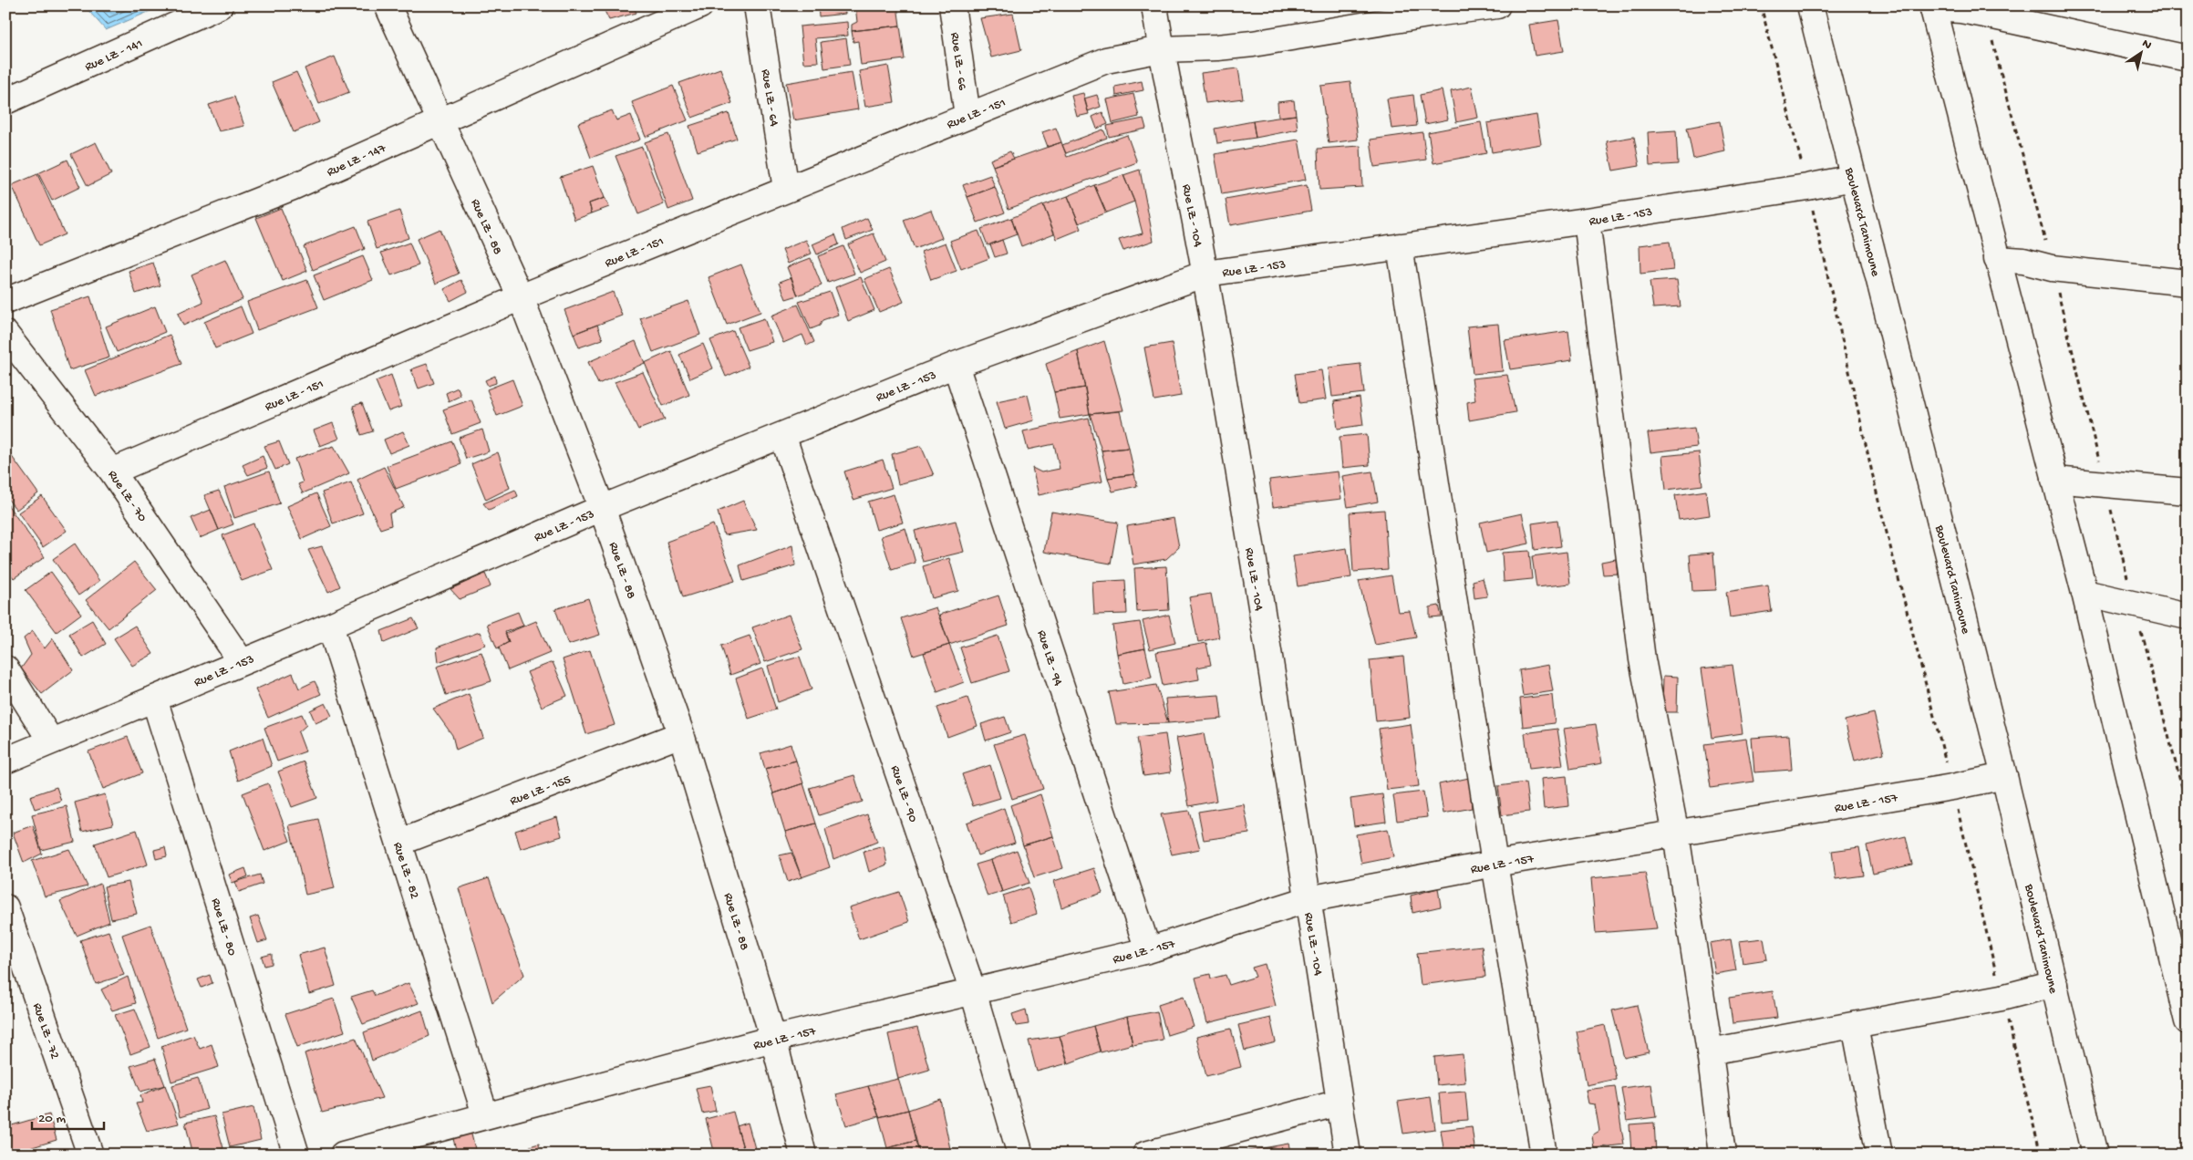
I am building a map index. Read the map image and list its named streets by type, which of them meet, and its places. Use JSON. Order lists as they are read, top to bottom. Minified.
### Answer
{"streets":{"street":["Rue LZ - 141","Rue LZ - 66","Rue LZ - 64","Rue LZ - 151","Rue LZ - 147","Rue LZ - 104","Rue LZ - 153","Boulevard Tanimoune","Rue LZ - 88","Rue LZ - 70","Rue LZ - 94","Rue LZ - 155","Rue LZ - 90","Rue LZ - 157","Rue LZ - 82","Rue LZ - 80","Rue LZ - 72"]},"crossings":[["Rue LZ - 66","Rue LZ - 151"],["Rue LZ - 64","Rue LZ - 151"],["Rue LZ - 151","Rue LZ - 104"],["Rue LZ - 151","Rue LZ - 88"],["Rue LZ - 151","Rue LZ - 70"],["Rue LZ - 147","Rue LZ - 88"],["Rue LZ - 104","Rue LZ - 153"],["Rue LZ - 104","Rue LZ - 157"],["Rue LZ - 153","Boulevard Tanimoune"],["Rue LZ - 153","Rue LZ - 88"],["Rue LZ - 153","Rue LZ - 70"],["Rue LZ - 153","Rue LZ - 94"],["Rue LZ - 153","Rue LZ - 90"],["Rue LZ - 153","Rue LZ - 82"],["Rue LZ - 153","Rue LZ - 80"],["Boulevard Tanimoune","Rue LZ - 157"],["Rue LZ - 88","Rue LZ - 155"],["Rue LZ - 88","Rue LZ - 157"],["Rue LZ - 94","Rue LZ - 157"],["Rue LZ - 155","Rue LZ - 82"],["Rue LZ - 90","Rue LZ - 157"],["Rue LZ - 157","Rue LZ - 82"]],"scale_bar":"20 m","north":"top right"}
